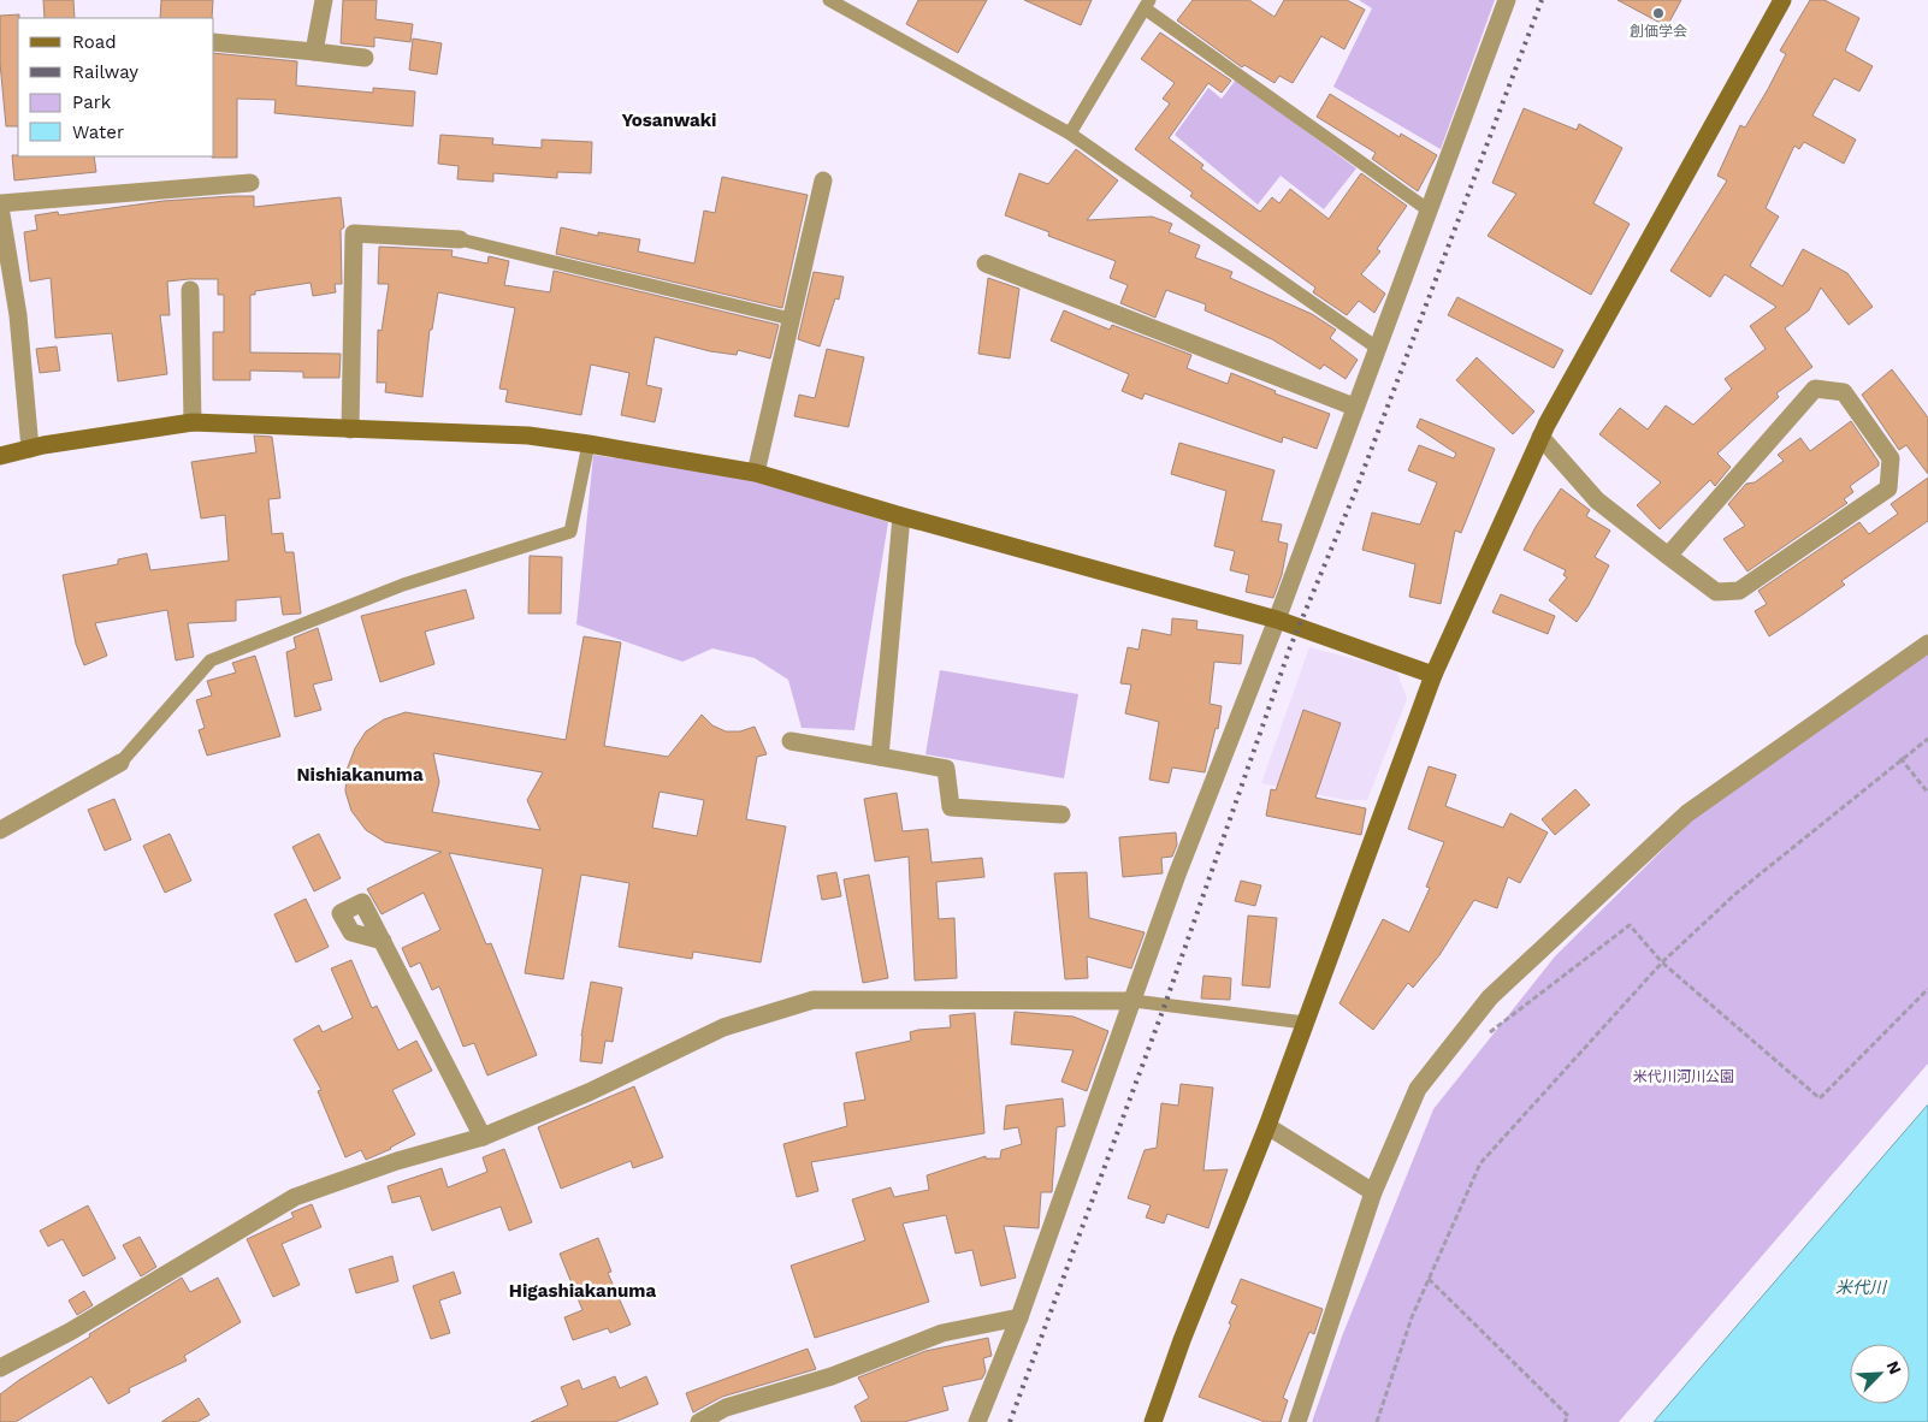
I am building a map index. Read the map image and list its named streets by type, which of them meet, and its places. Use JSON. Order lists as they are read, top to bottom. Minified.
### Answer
{"districts":["Yosanwaki","Nishiakanuma","Higashiakanuma"],"water":["米代川"],"parks":["米代川河川公園"],"places":["創価学会"],"legend":["Road","Railway","Park","Water"],"north":"top right"}
